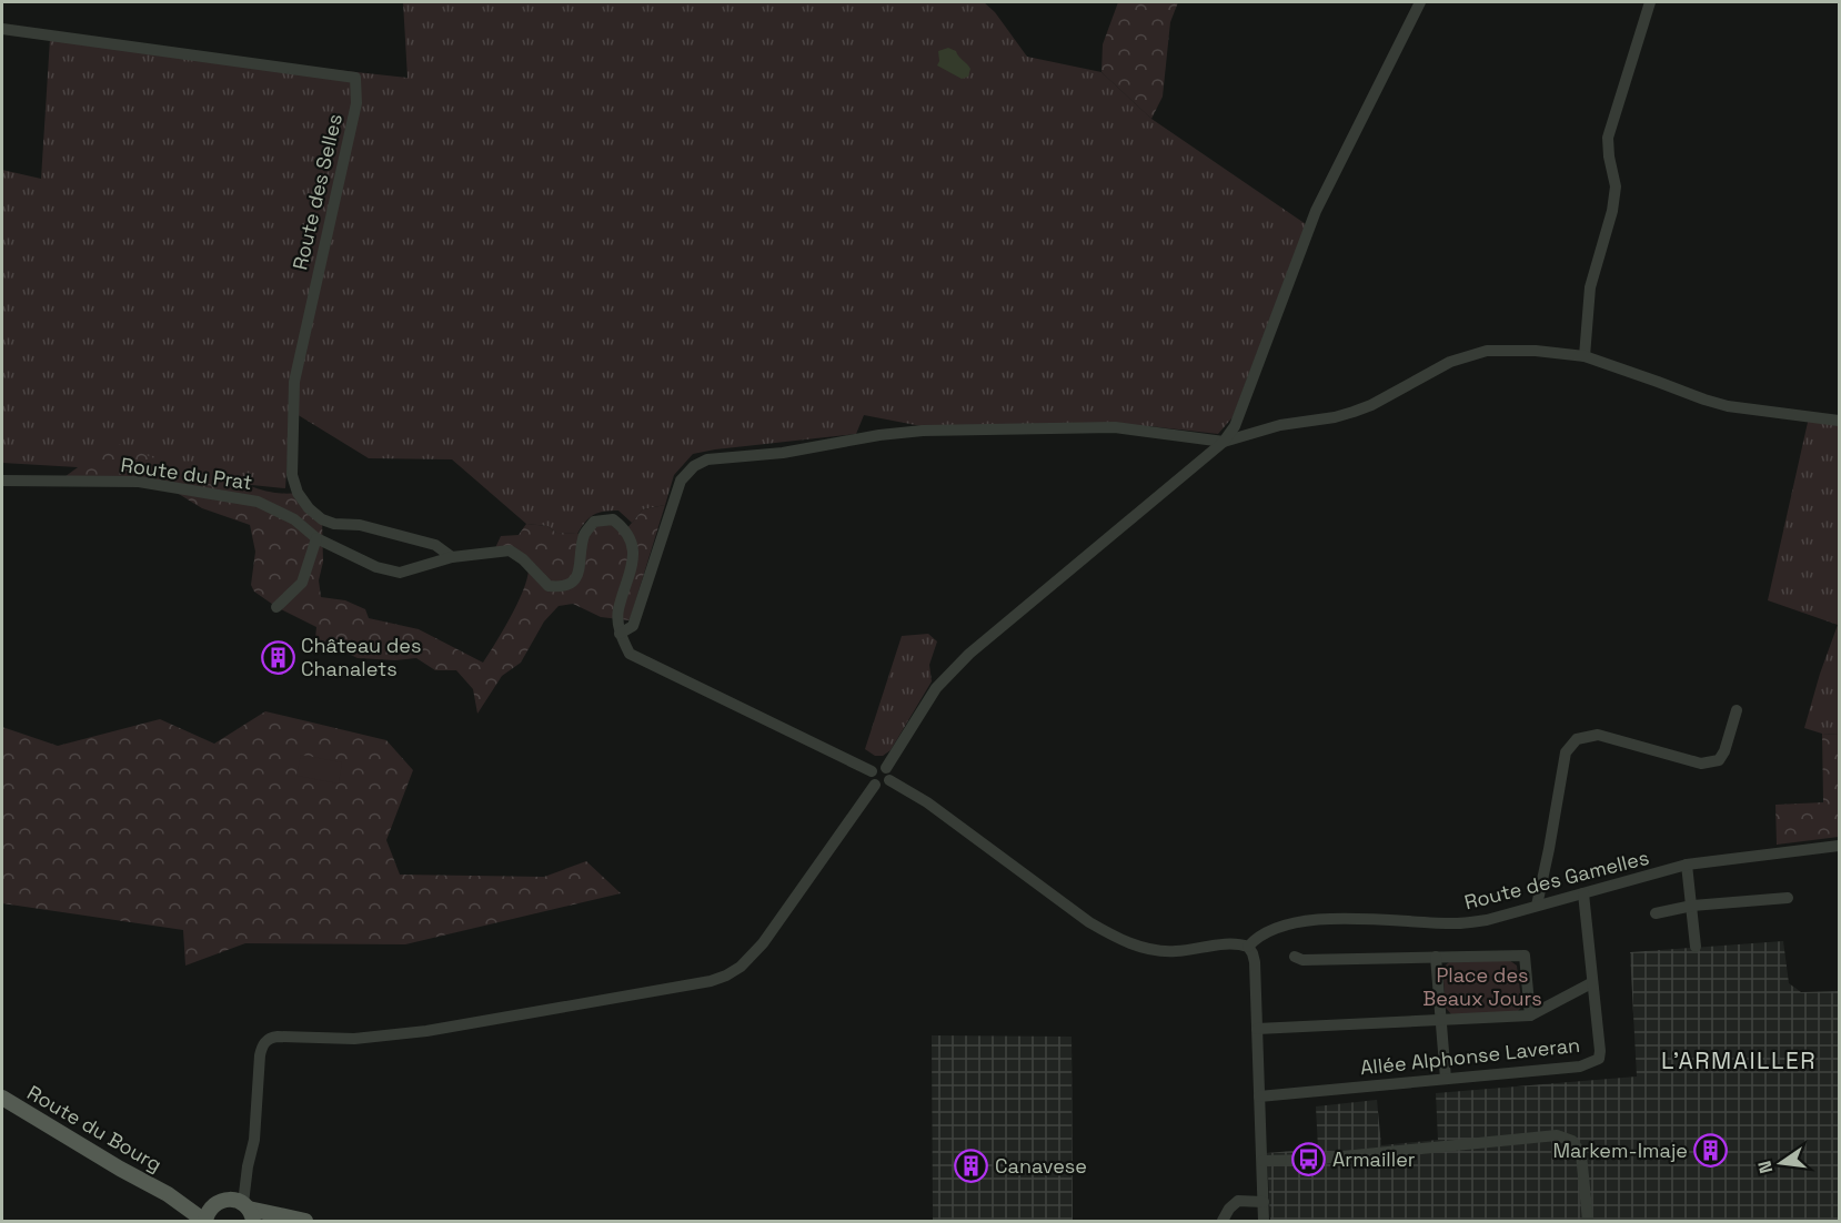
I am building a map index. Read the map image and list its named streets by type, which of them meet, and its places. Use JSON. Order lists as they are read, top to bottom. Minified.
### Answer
{"streets":{"main road":["Route du Bourg"],"street":["Route des Selles","Route du Prat","Route des Gamelles","Allée Alphonse Laveran"]},"crossings":[["Route des Selles","Route du Prat"],["Route des Gamelles","Allée Alphonse Laveran"]],"districts":["L'ARMAILLER"],"parks":["Place des Beaux Jours"],"places":{"building":["Château des Chanalets","Markem-Imaje","Canavese"],"bus stop":["Armailler"]},"north":"left"}
